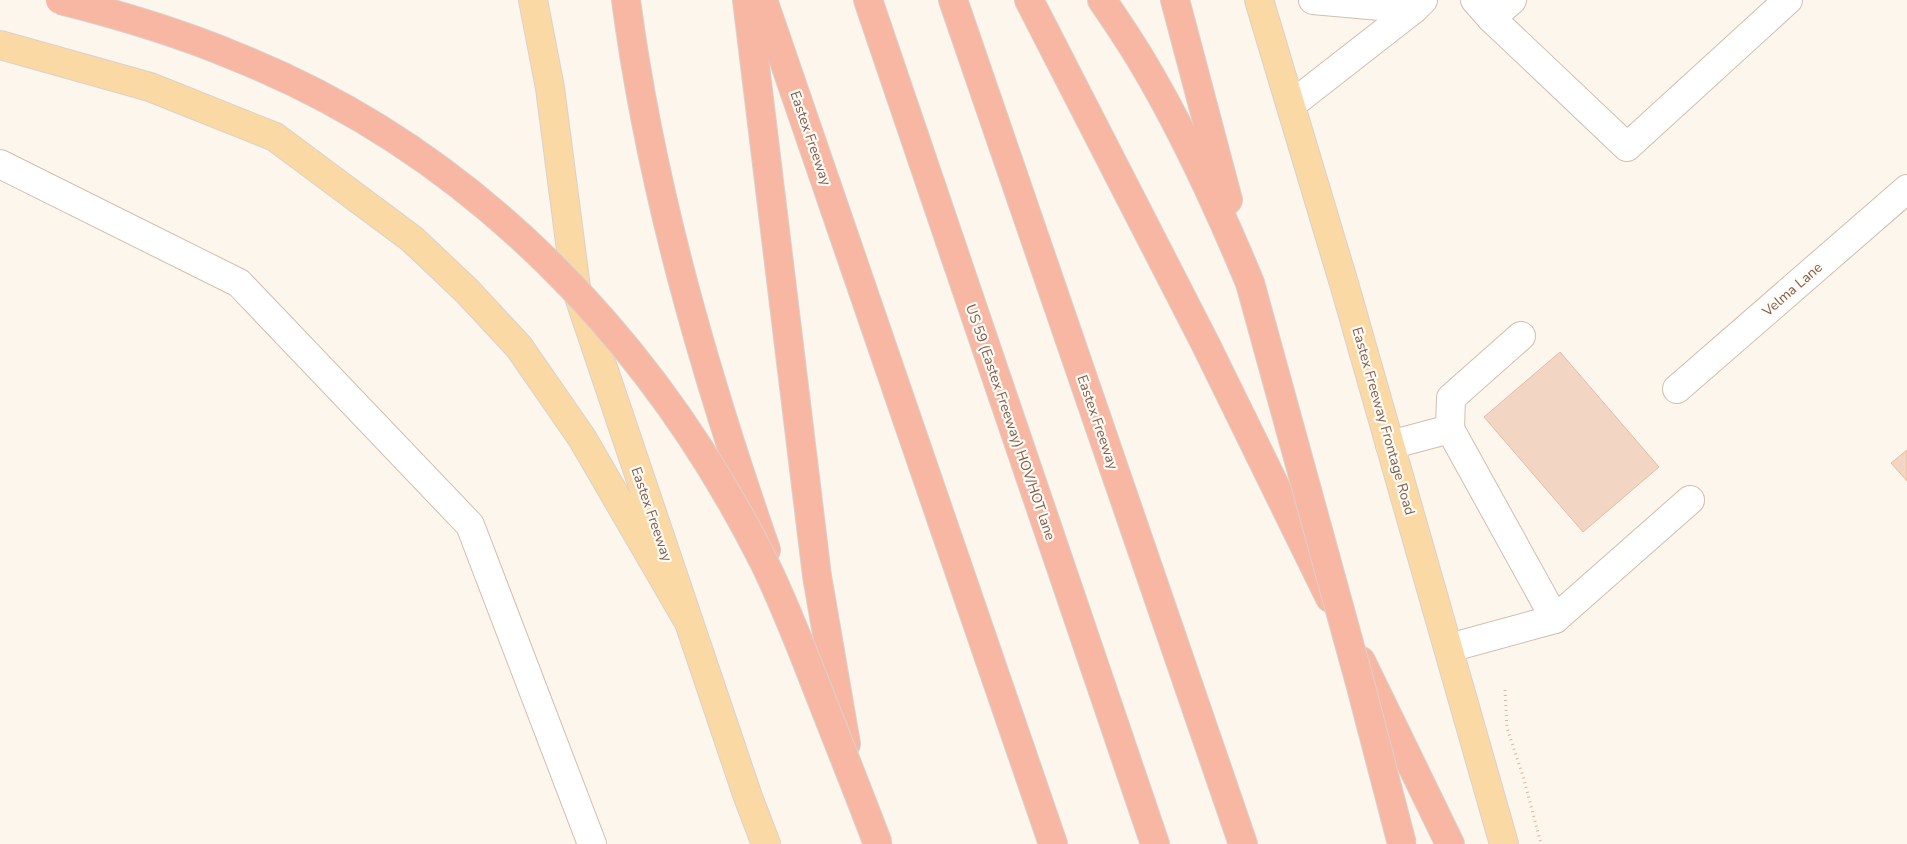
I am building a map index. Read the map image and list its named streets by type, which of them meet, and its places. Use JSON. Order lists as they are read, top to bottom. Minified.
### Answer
{"streets":{"highway":["Eastex Freeway","US 59 (Eastex Freeway) HOV/HOT lane"],"main road":["Eastex Freeway Frontage Road"],"street":["Velma Lane"]}}
